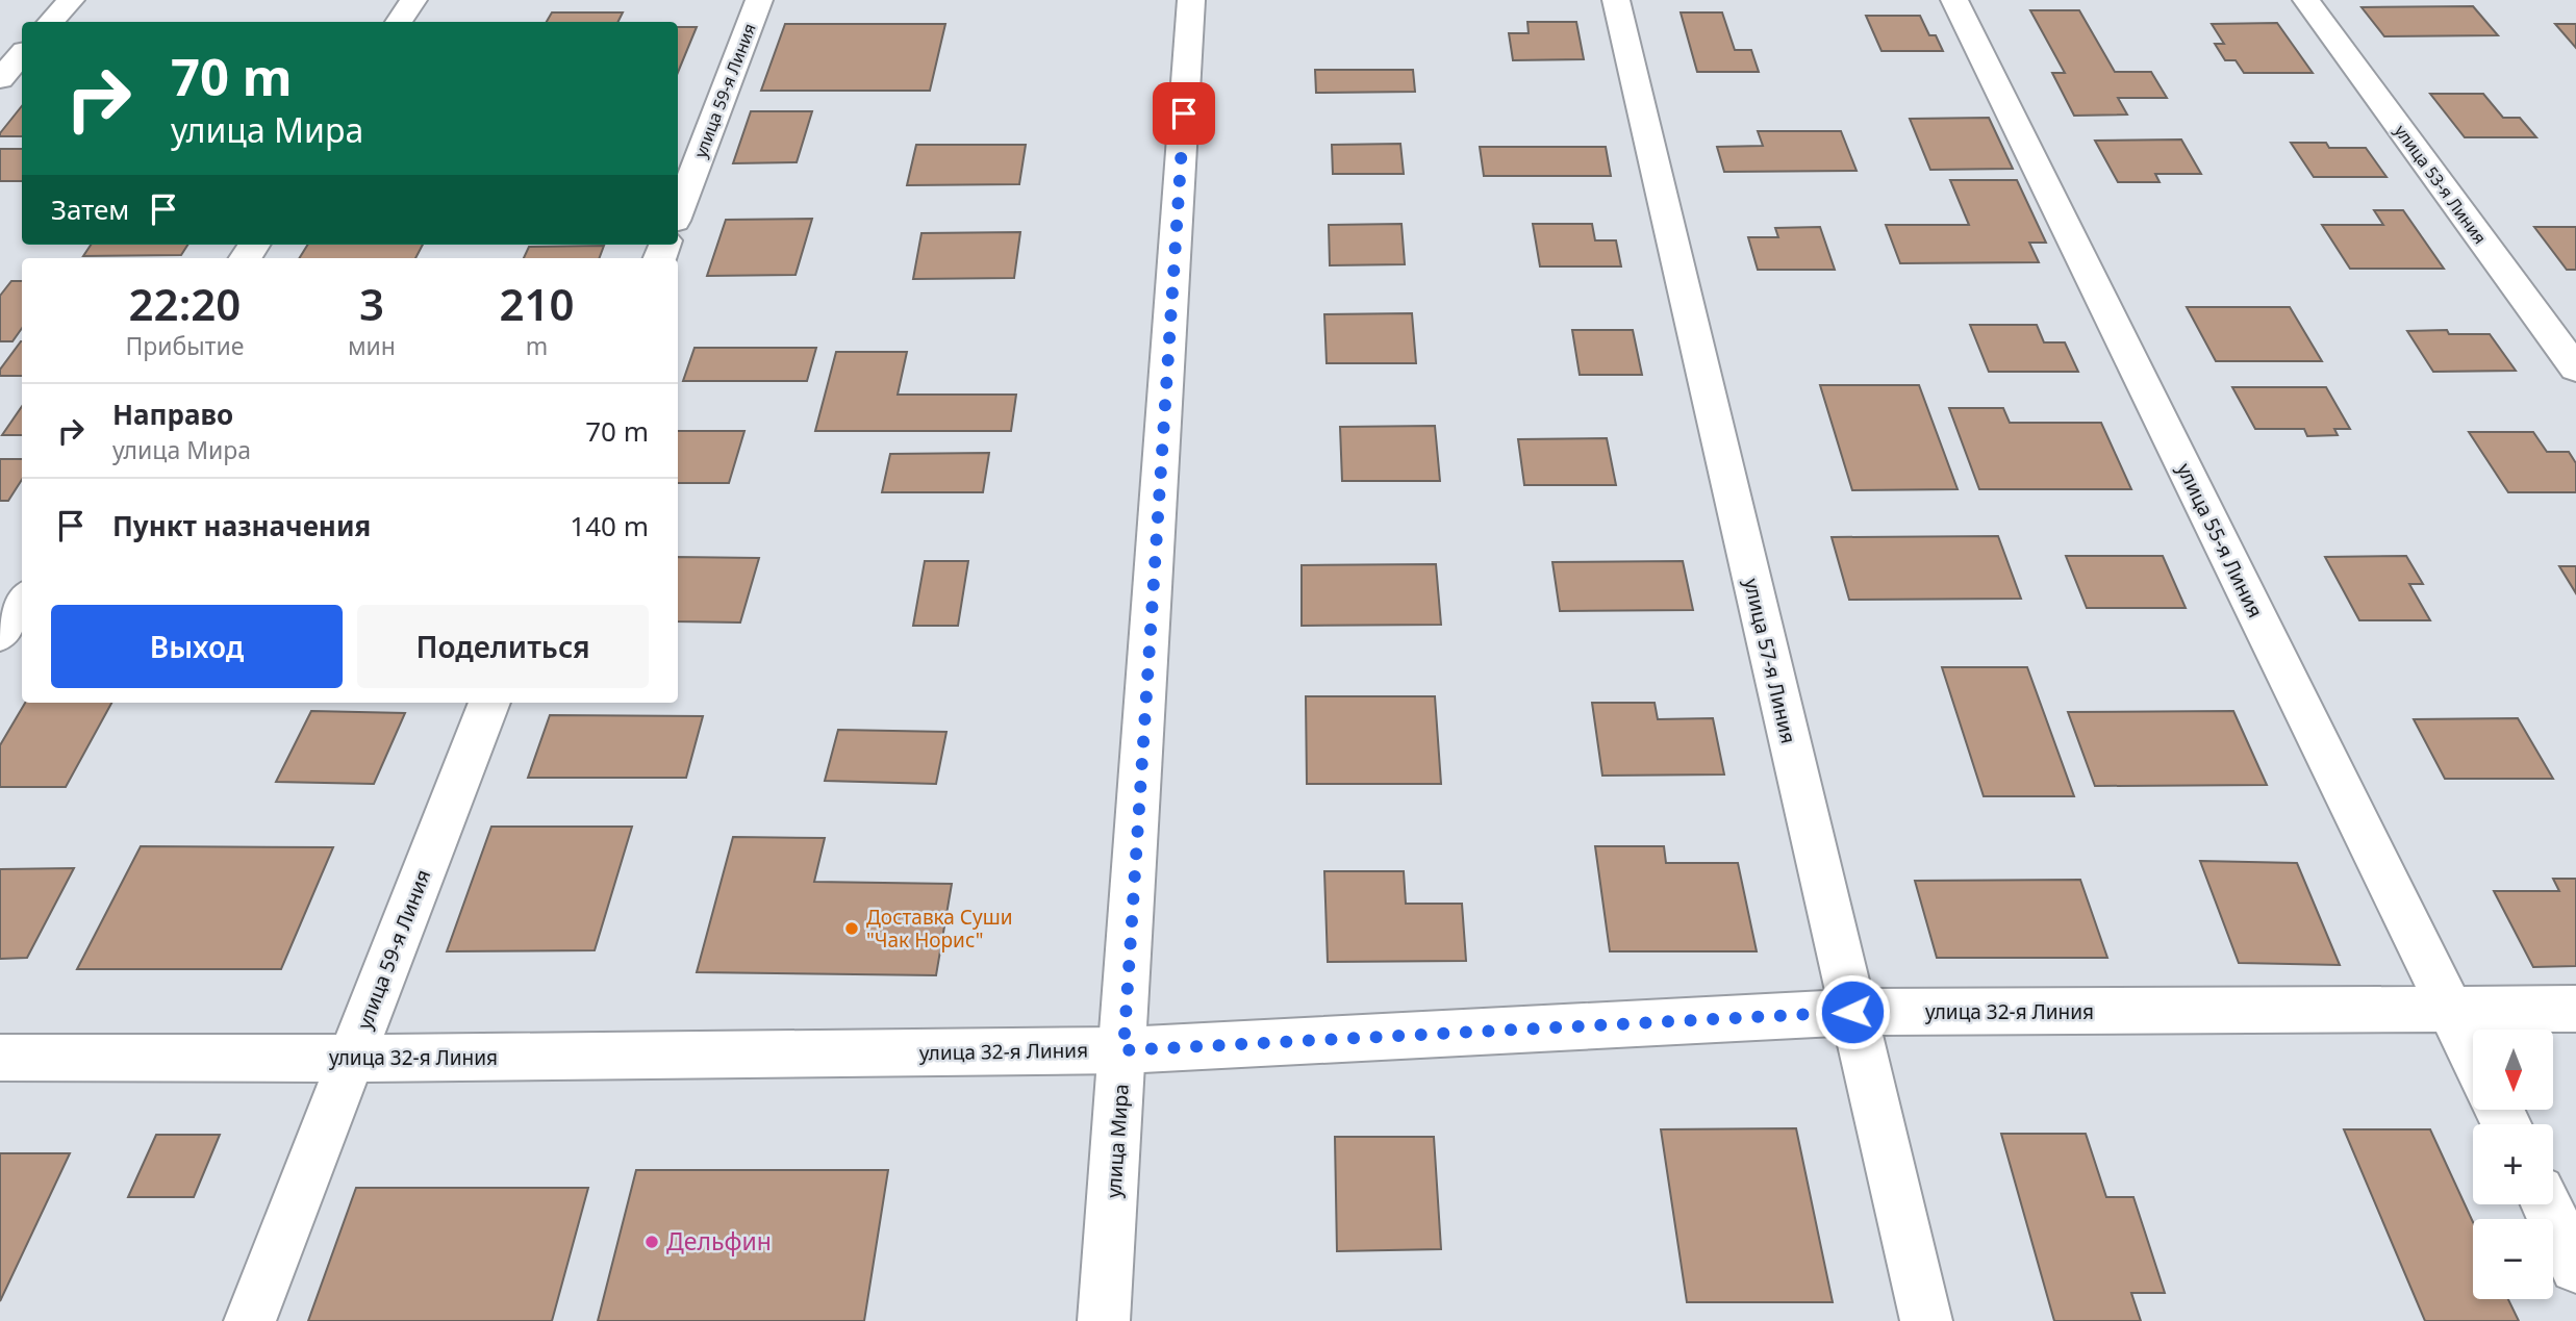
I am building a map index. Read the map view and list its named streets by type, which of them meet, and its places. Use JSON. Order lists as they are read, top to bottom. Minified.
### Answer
{"streets":{"street":["улица 59-я Линия","улица 53-я Линия","улица 55-я Линия","улица 57-я Линия","улица 32-я Линия","улица Мира"]},"crossings":[["улица 59-я Линия","улица 32-я Линия"],["улица 55-я Линия","улица 32-я Линия"],["улица 57-я Линия","улица 32-я Линия"],["улица 32-я Линия","улица Мира"]],"places":["Доставка Суши \"Чак Норис\"","Дельфин"],"north":"bottom","page":{"turn":["70 m","улица Мира"],"then":"Затем","eta":["22:20","Прибытие","3","мин","210","m"],"list":[{"name":"Направо","note":"улица Мира","value":"70 m"},{"name":"Пункт назначения","value":"140 m"}],"buttons":["Выход","Поделиться"],"map_buttons":["+","−"]}}
